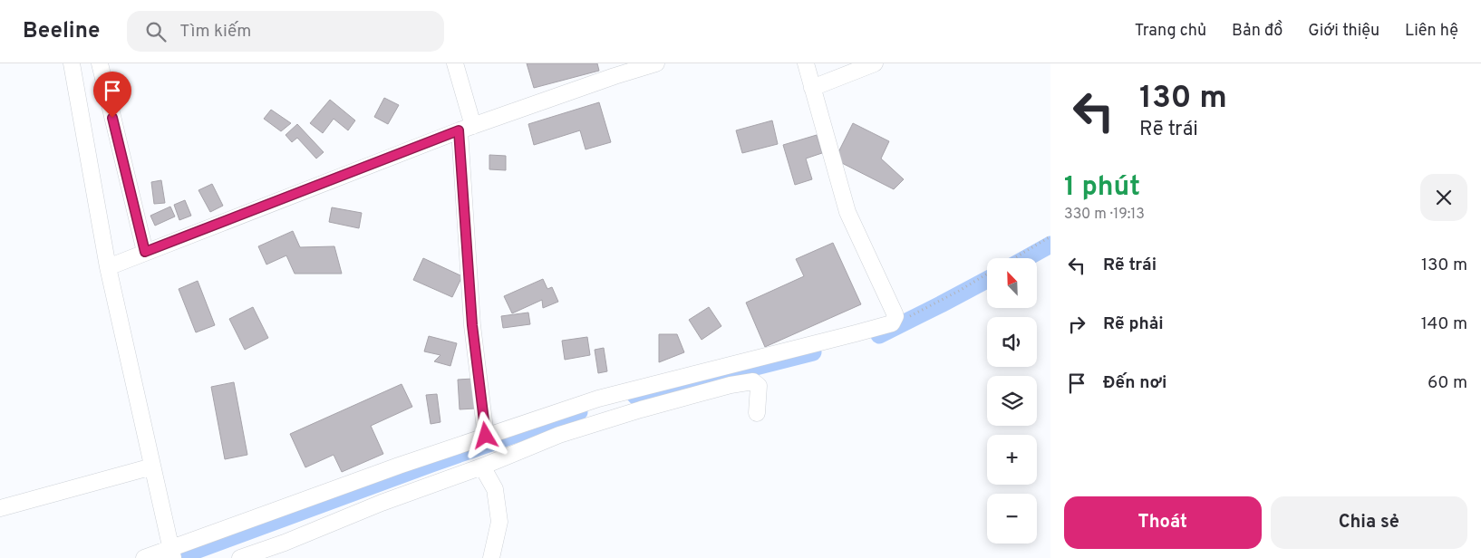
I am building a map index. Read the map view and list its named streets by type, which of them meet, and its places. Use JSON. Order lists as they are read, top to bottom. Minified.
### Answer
{"north":"top left","page":{"header":"Beeline","search":"Tìm kiếm","nav":["Trang chủ","Bản đồ","Giới thiệu","Liên hệ"],"turn":["130 m","Rẽ trái"],"heading":["1 phút","330 m · 19:13"],"list":[{"name":"Rẽ trái","value":"130 m"},{"name":"Rẽ phải","value":"140 m"},{"name":"Đến nơi","value":"60 m"}],"map_buttons":["+","−"],"buttons":["Thoát","Chia sẻ"]}}
